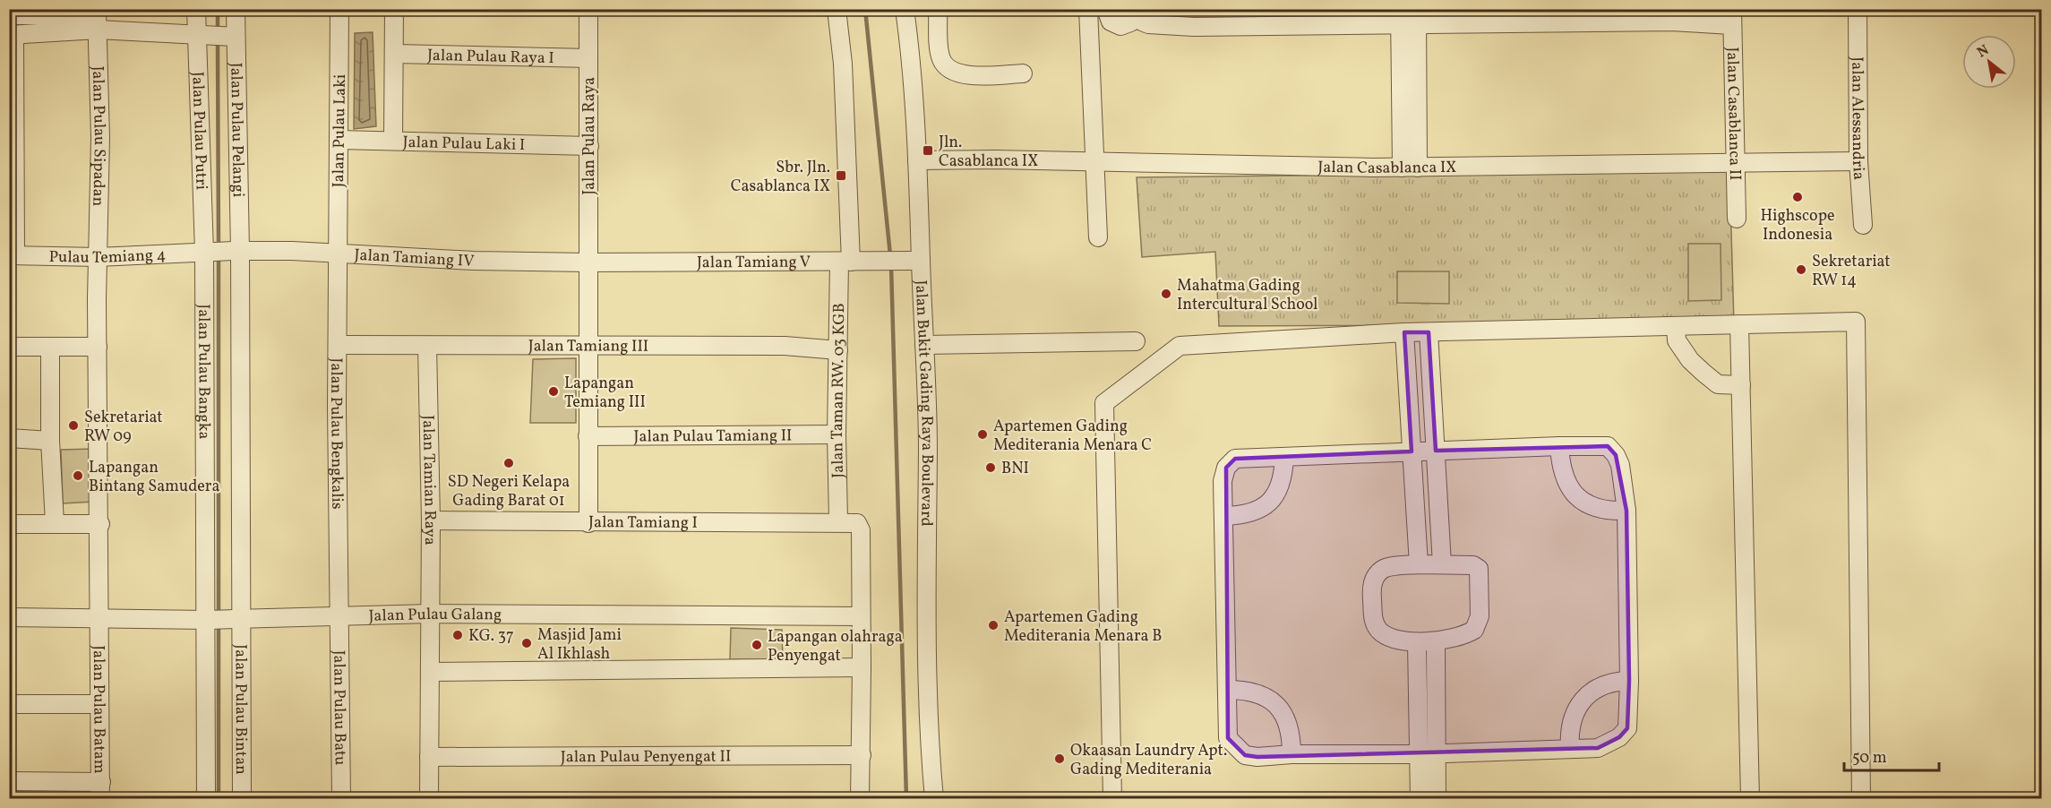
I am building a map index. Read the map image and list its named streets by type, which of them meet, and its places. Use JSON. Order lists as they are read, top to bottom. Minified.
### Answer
{"streets":{"street":["Jalan Pulau Raya I","Jalan Casablanca II","Jalan Alessandria","Jalan Pulau Pelangi","Jalan Pulau Putri","Jalan Pulau Laki","Jalan Pulau Sipadan","Jalan Pulau Raya","Jalan Pulau Laki I","Jalan Casablanca IX","Pulau Temiang 4","Jalan Tamiang IV","Jalan Tamiang V","Jalan Tamiang III","Jalan Pulau Bangka","Jalan Taman RW. 03 KGB","Jalan Bukit Gading Raya Boulevard","Jalan Pulau Bengkalis","Jalan Pulau Tamiang II","Jalan Tamian Raya","Jalan Tamiang I","Jalan Pulau Galang","Jalan Pulau Batu","Jalan Pulau Batam","Jalan Pulau Bintan","Jalan Pulau Penyengat II"]},"crossings":[["Jalan Pulau Raya I","Jalan Pulau Raya"],["Jalan Casablanca II","Jalan Casablanca IX"],["Jalan Alessandria","Jalan Casablanca IX"],["Jalan Pulau Pelangi","Jalan Tamiang IV"],["Jalan Pulau Putri","Pulau Temiang 4"],["Jalan Pulau Putri","Jalan Tamiang IV"],["Jalan Pulau Putri","Jalan Pulau Bangka"],["Jalan Pulau Laki","Jalan Pulau Laki I"],["Jalan Pulau Laki","Jalan Tamiang IV"],["Jalan Pulau Laki","Jalan Pulau Bengkalis"],["Jalan Pulau Sipadan","Pulau Temiang 4"],["Jalan Pulau Sipadan","Jalan Pulau Batam"],["Jalan Pulau Raya","Jalan Pulau Laki I"],["Jalan Pulau Raya","Jalan Tamiang IV"],["Jalan Pulau Raya","Jalan Tamiang V"],["Jalan Pulau Raya","Jalan Tamiang III"],["Jalan Pulau Raya","Jalan Pulau Tamiang II"],["Jalan Pulau Raya","Jalan Tamiang I"],["Jalan Casablanca IX","Jalan Bukit Gading Raya Boulevard"],["Pulau Temiang 4","Jalan Tamiang IV"],["Pulau Temiang 4","Jalan Pulau Bangka"],["Jalan Tamiang IV","Jalan Tamiang V"],["Jalan Tamiang IV","Jalan Pulau Bangka"],["Jalan Tamiang IV","Jalan Pulau Bengkalis"],["Jalan Tamiang V","Jalan Taman RW. 03 KGB"],["Jalan Tamiang V","Jalan Bukit Gading Raya Boulevard"],["Jalan Tamiang III","Jalan Taman RW. 03 KGB"],["Jalan Tamiang III","Jalan Pulau Bengkalis"],["Jalan Tamiang III","Jalan Tamian Raya"],["Jalan Pulau Bangka","Jalan Pulau Galang"],["Jalan Taman RW. 03 KGB","Jalan Pulau Tamiang II"],["Jalan Taman RW. 03 KGB","Jalan Tamiang I"],["Jalan Taman RW. 03 KGB","Jalan Pulau Galang"],["Jalan Taman RW. 03 KGB","Jalan Pulau Penyengat II"],["Jalan Pulau Bengkalis","Jalan Pulau Galang"],["Jalan Pulau Bengkalis","Jalan Pulau Batu"],["Jalan Tamian Raya","Jalan Tamiang I"],["Jalan Tamian Raya","Jalan Pulau Galang"],["Jalan Tamian Raya","Jalan Pulau Penyengat II"],["Jalan Pulau Galang","Jalan Pulau Batu"],["Jalan Pulau Galang","Jalan Pulau Batam"],["Jalan Pulau Galang","Jalan Pulau Bintan"]],"places":{"transit":["Jln. Casablanca IX","Sbr. Jln. Casablanca IX"],"other":["Highscope Indonesia","Sekretariat RW 14","Mahatma Gading Intercultural School","Lapangan Temiang III","Sekretariat RW 09","Apartemen Gading Mediterania Menara C","SD Negeri Kelapa Gading Barat 01","BNI","Lapangan Bintang Samudera","Apartemen Gading Mediterania Menara B","KG. 37","Masjid Jami Al Ikhlash","Lapangan olahraga Penyengat","Okaasan Laundry Apt. Gading Mediterania"]},"scale_bar":"50 m","north":"top left"}
